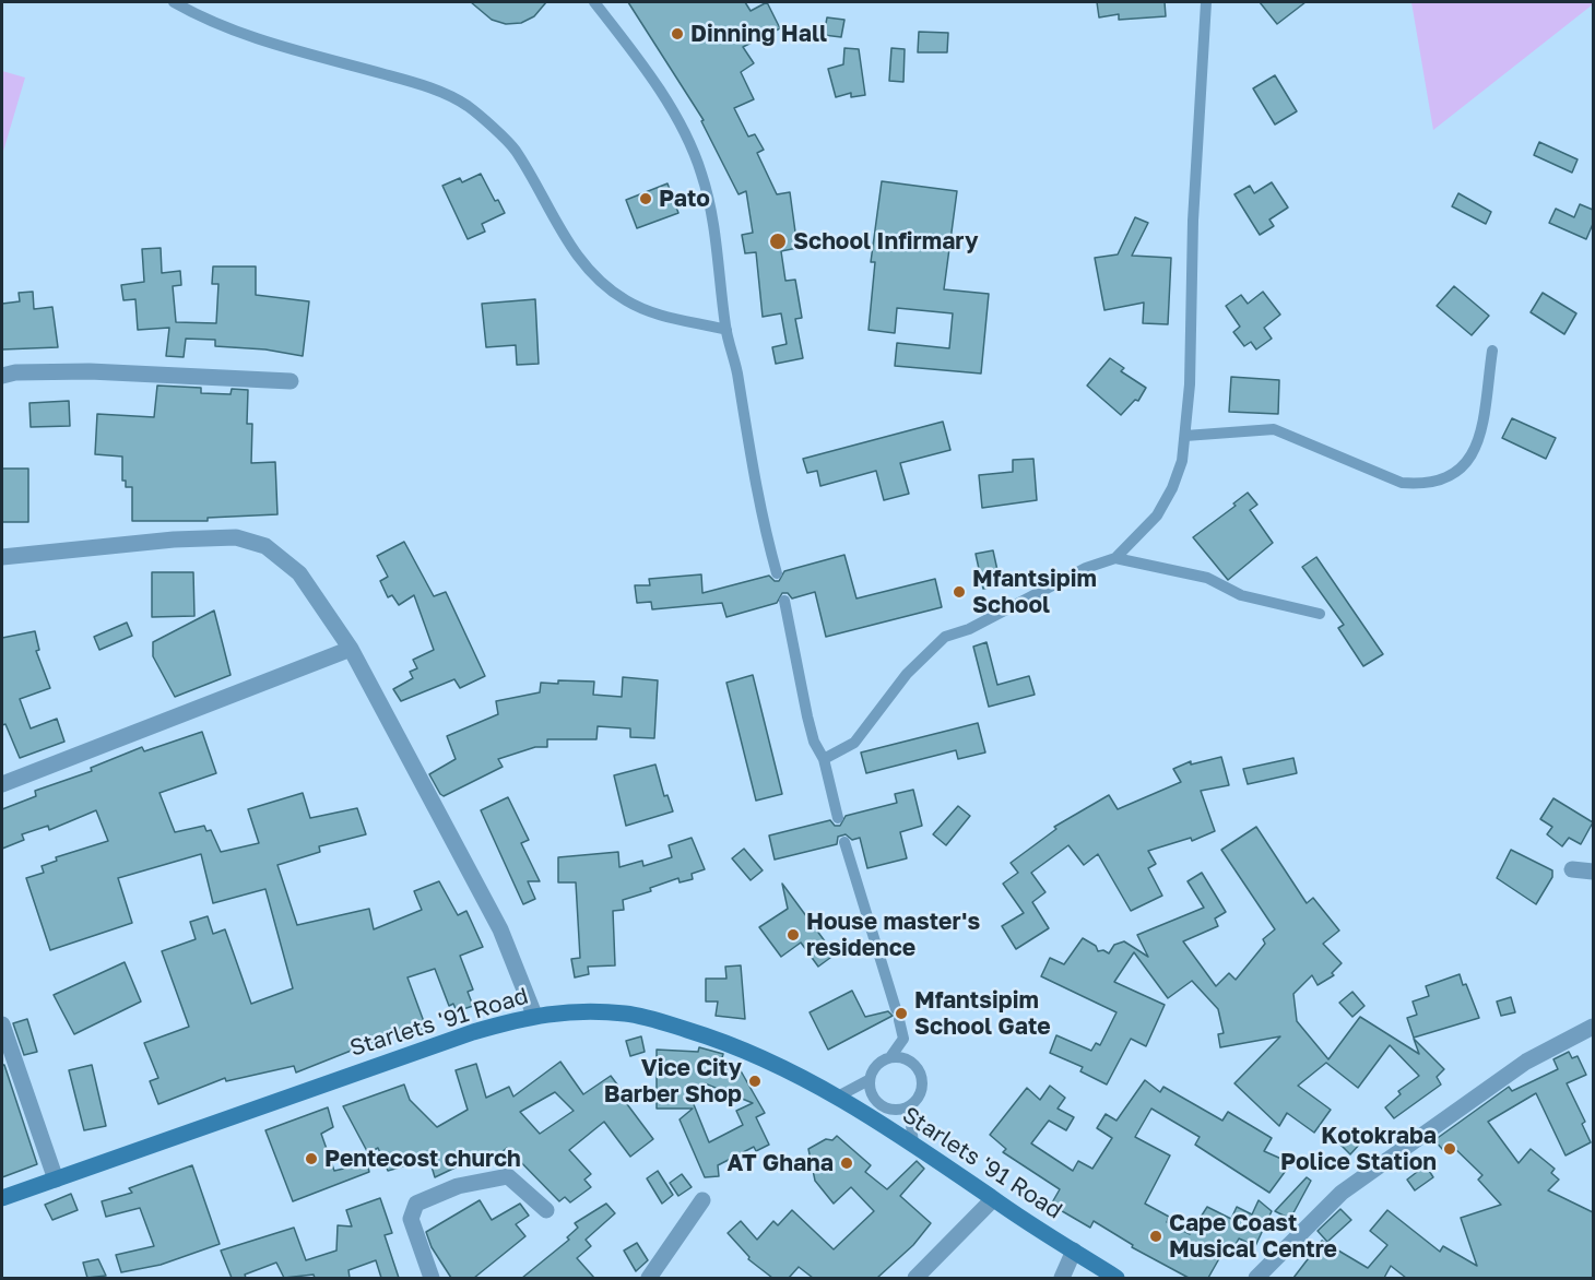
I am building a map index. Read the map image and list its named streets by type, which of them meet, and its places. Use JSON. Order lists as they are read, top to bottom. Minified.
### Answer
{"streets":{"street":["Starlets '91 Road"]},"places":["Dinning Hall","Pato","School Infirmary","Mfantsipim School","House master's residence","Mfantsipim School Gate","Vice City Barber Shop","Kotokraba Police Station","Pentecost church","AT Ghana","Cape Coast Musical Centre"]}
